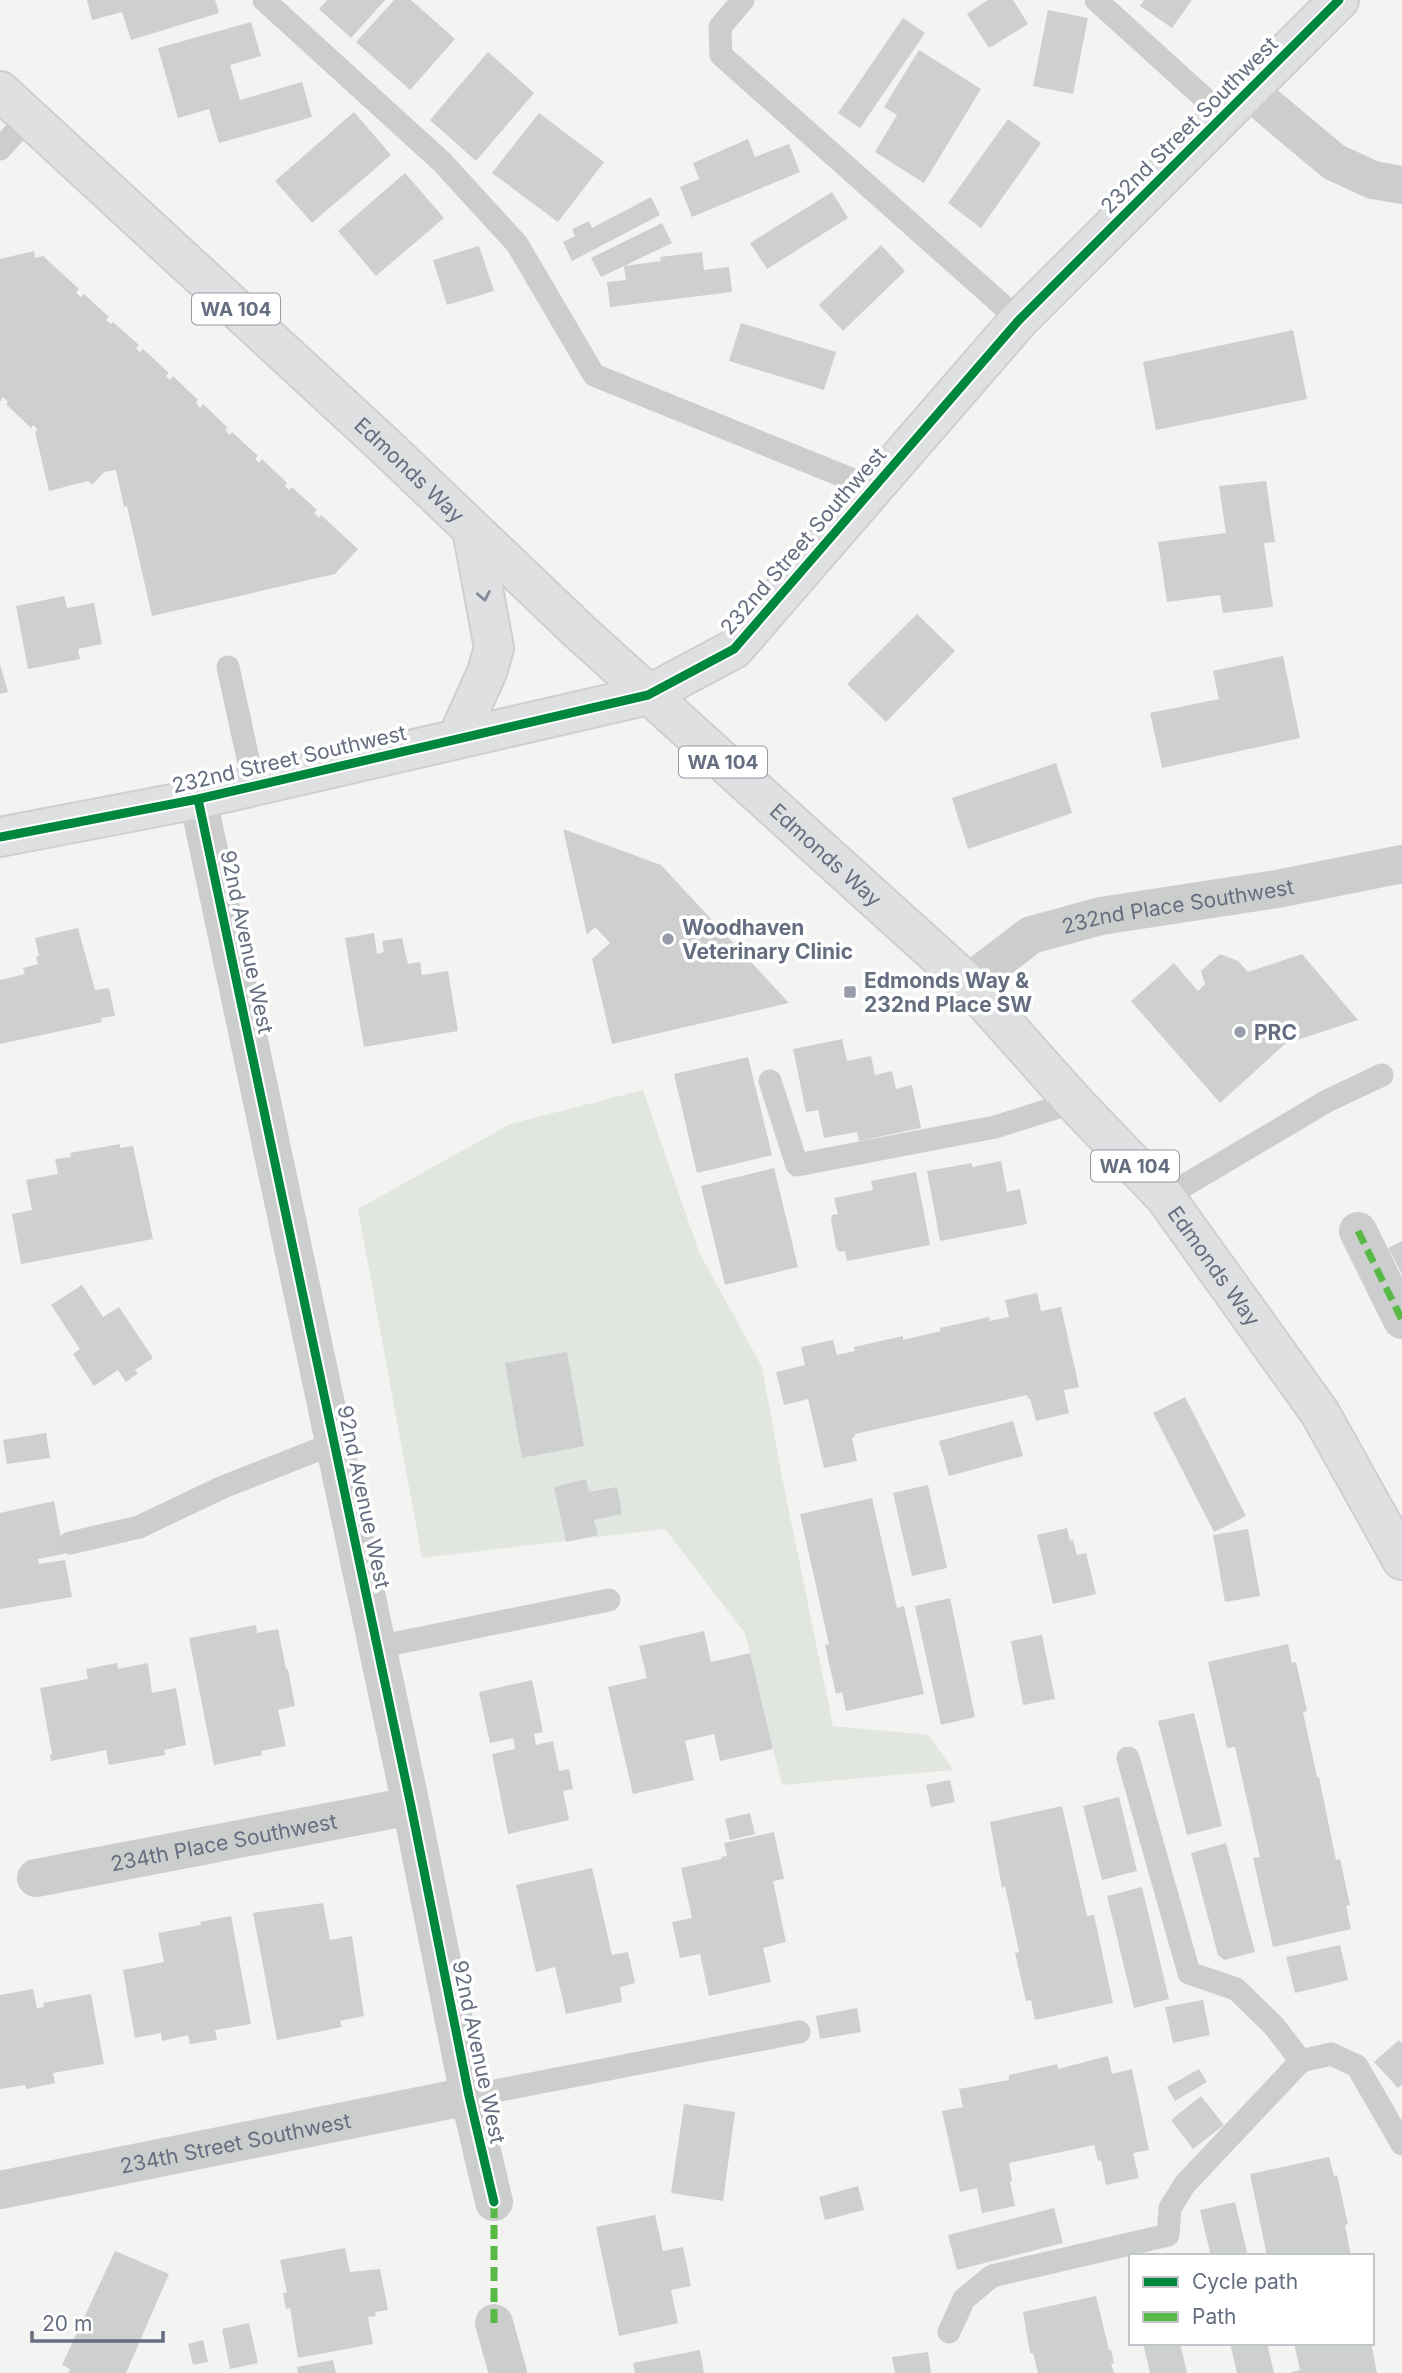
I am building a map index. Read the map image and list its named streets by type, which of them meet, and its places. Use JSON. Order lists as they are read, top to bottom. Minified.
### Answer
{"streets":{"main road":["232nd Street Southwest","WA 104","Edmonds Way"],"street":["232nd Place Southwest","92nd Avenue West","234th Place Southwest","234th Street Southwest"]},"crossings":[["232nd Street Southwest","Edmonds Way"],["232nd Street Southwest","92nd Avenue West"],["Edmonds Way","232nd Place Southwest"],["92nd Avenue West","234th Place Southwest"],["92nd Avenue West","234th Street Southwest"]],"places":{"other":["Woodhaven Veterinary Clinic","PRC"],"transit":["Edmonds Way & 232nd Place SW"]},"legend":["Cycle path","Path"],"scale_bar":"20 m"}
